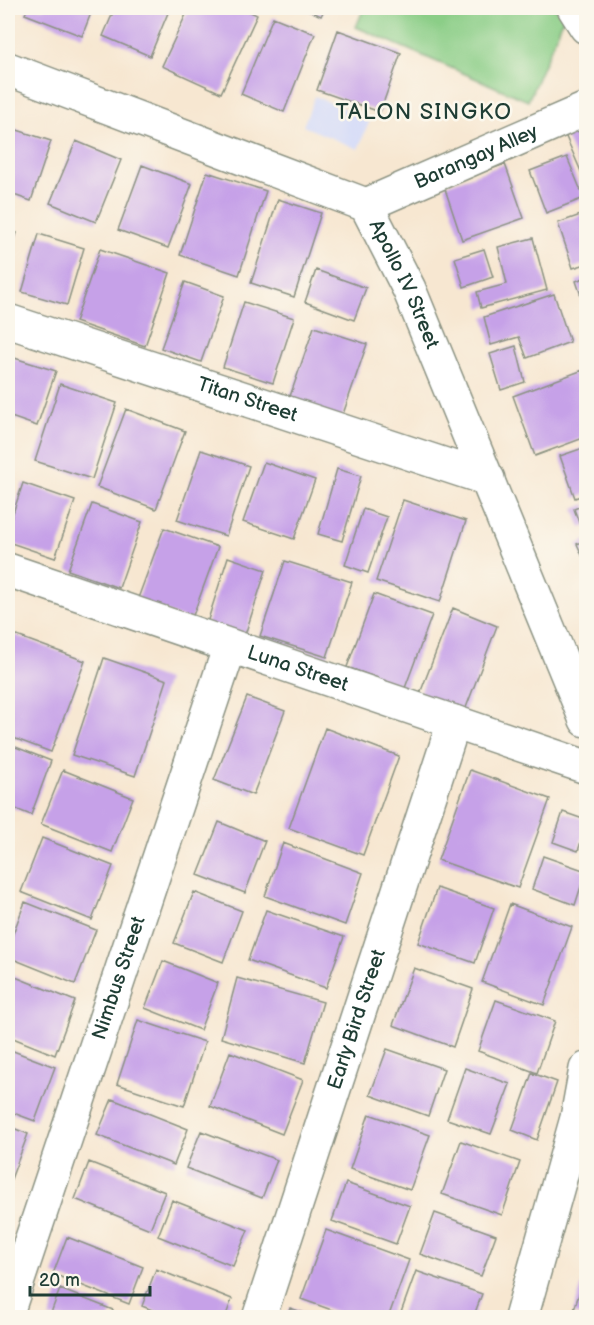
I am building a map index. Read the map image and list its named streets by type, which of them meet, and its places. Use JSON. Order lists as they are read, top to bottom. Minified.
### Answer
{"streets":{"street":["Barangay Alley","Apollo IV Street","Titan Street","Luna Street","Nimbus Street","Early Bird Street"]},"crossings":[["Barangay Alley","Apollo IV Street"],["Apollo IV Street","Titan Street"],["Luna Street","Nimbus Street"],["Luna Street","Early Bird Street"]],"districts":["TALON SINGKO"],"scale_bar":"20 m"}
